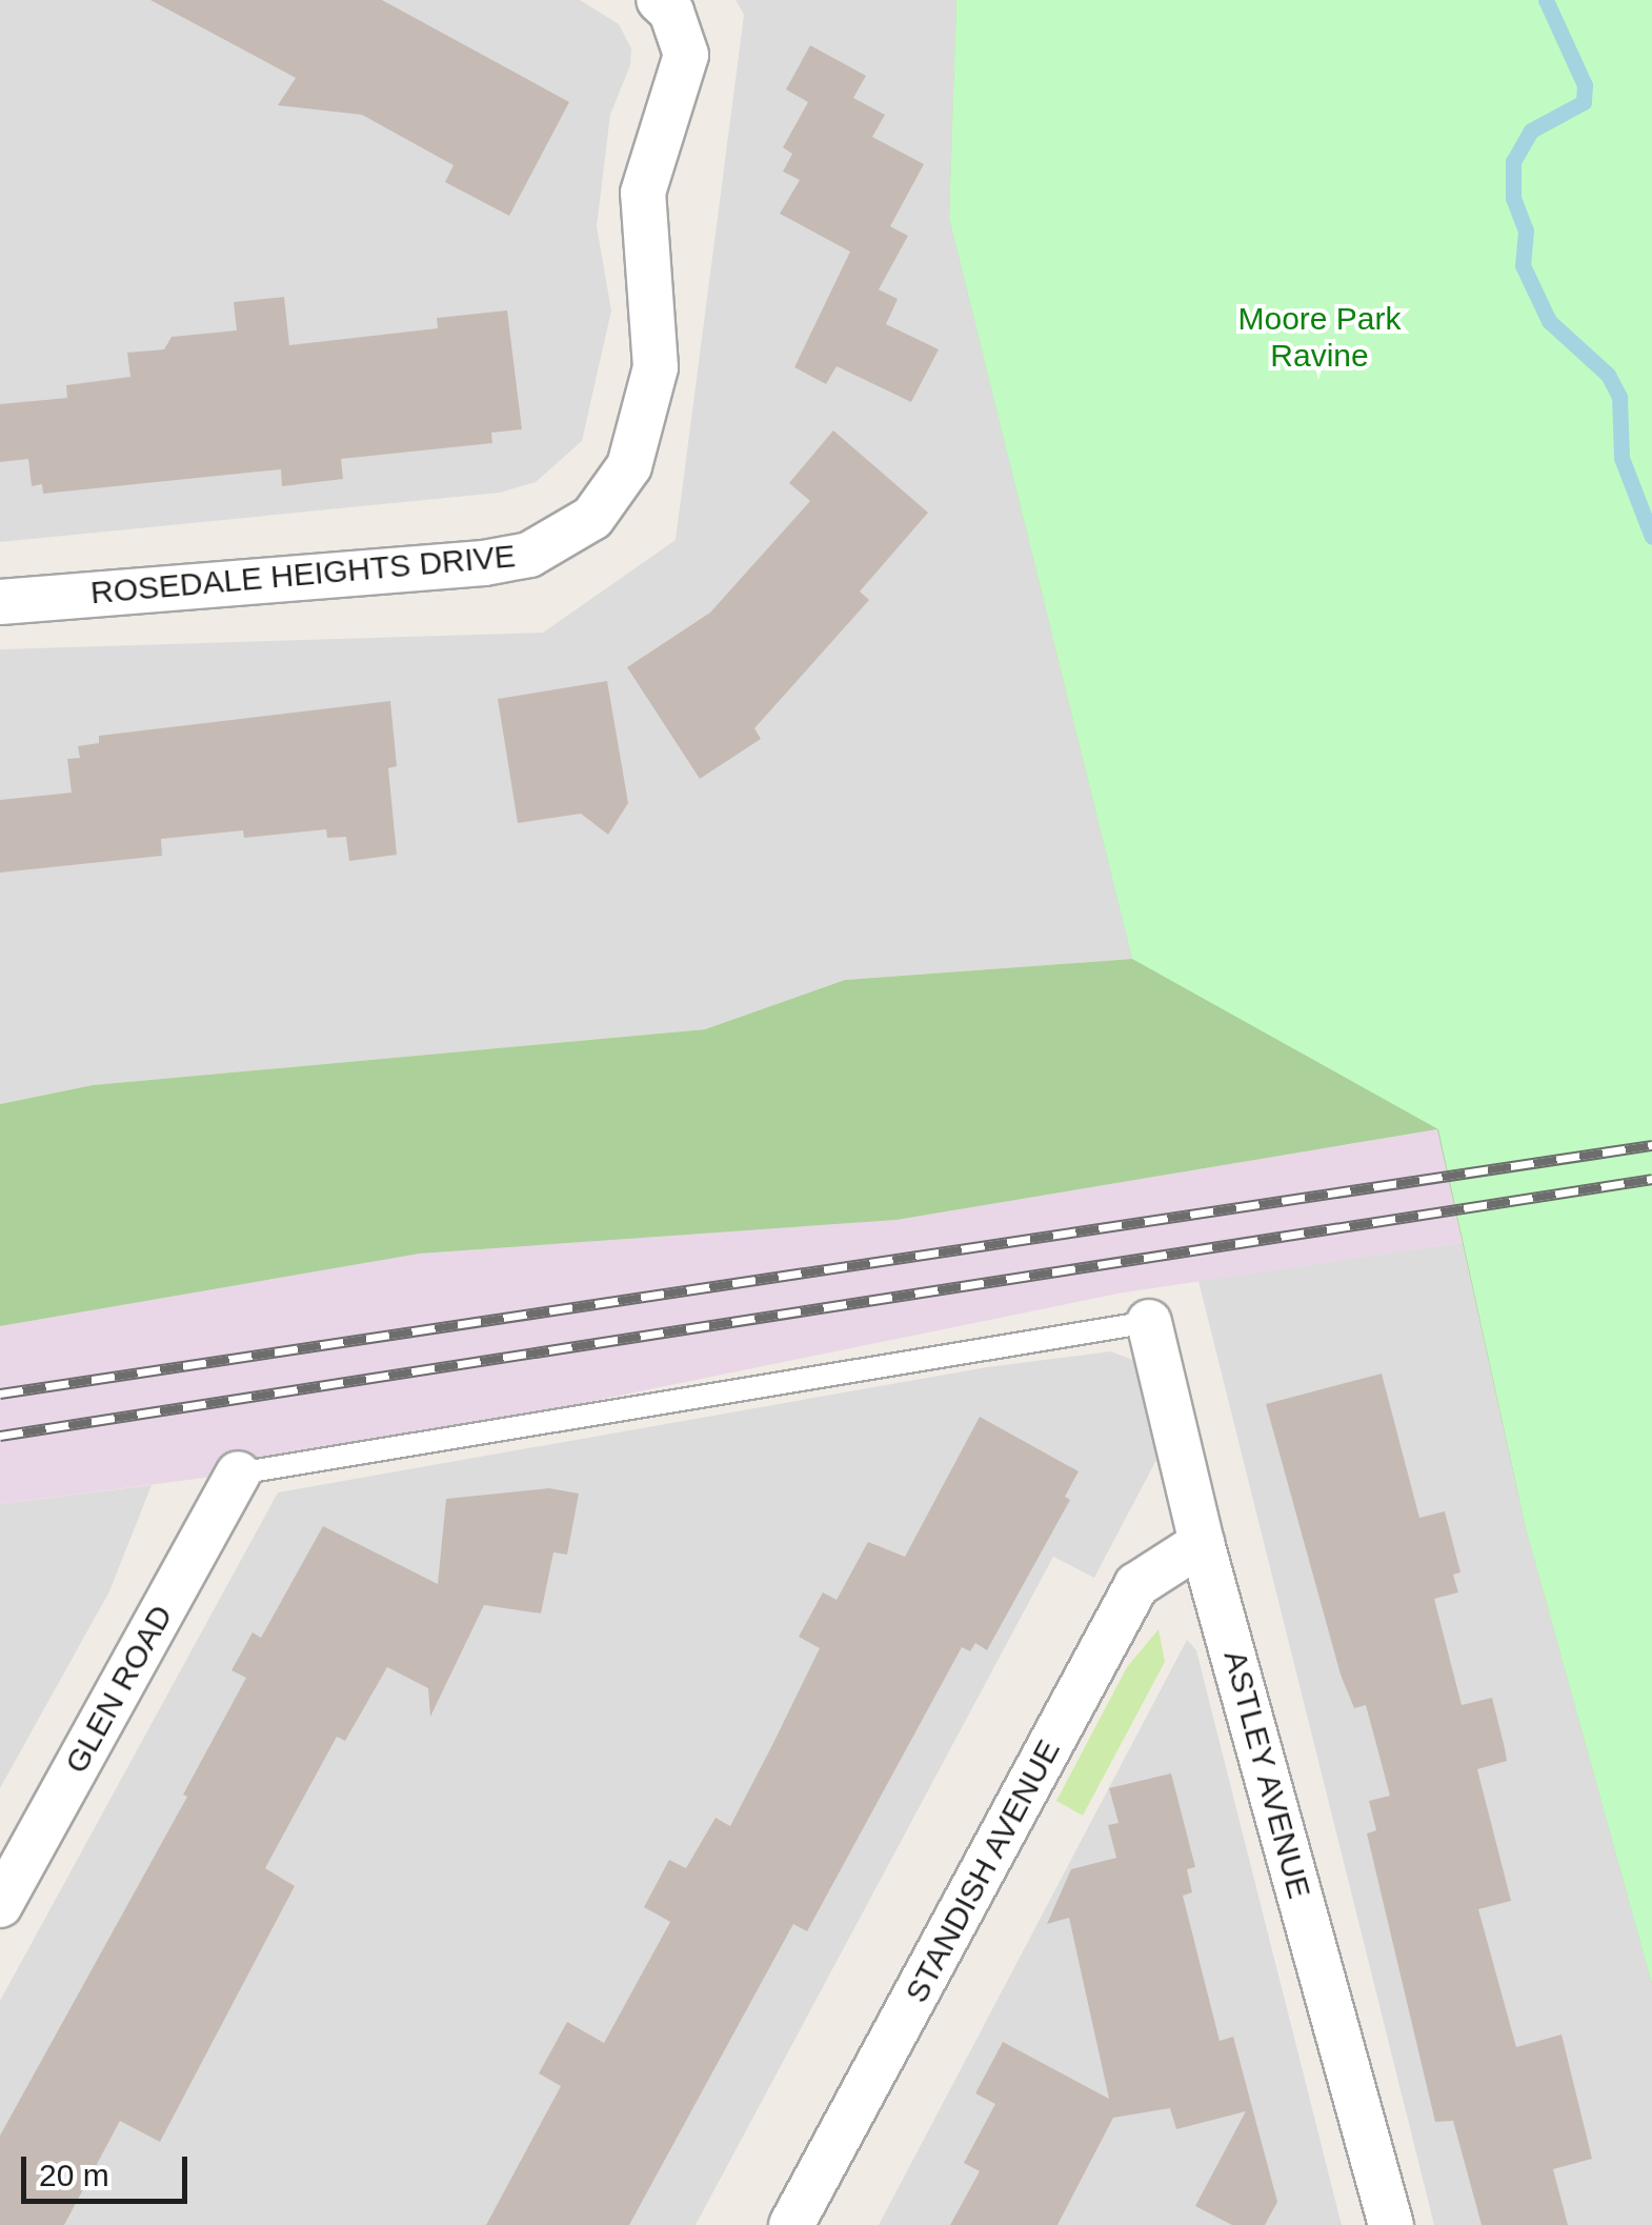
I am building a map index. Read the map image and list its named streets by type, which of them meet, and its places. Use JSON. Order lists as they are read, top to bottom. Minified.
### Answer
{"streets":{"street":["ROSEDALE HEIGHTS DRIVE","GLEN ROAD","ASTLEY AVENUE","STANDISH AVENUE"]},"crossings":[["ASTLEY AVENUE","STANDISH AVENUE"]],"parks":["Moore Park Ravine"],"scale_bar":"20 m"}
